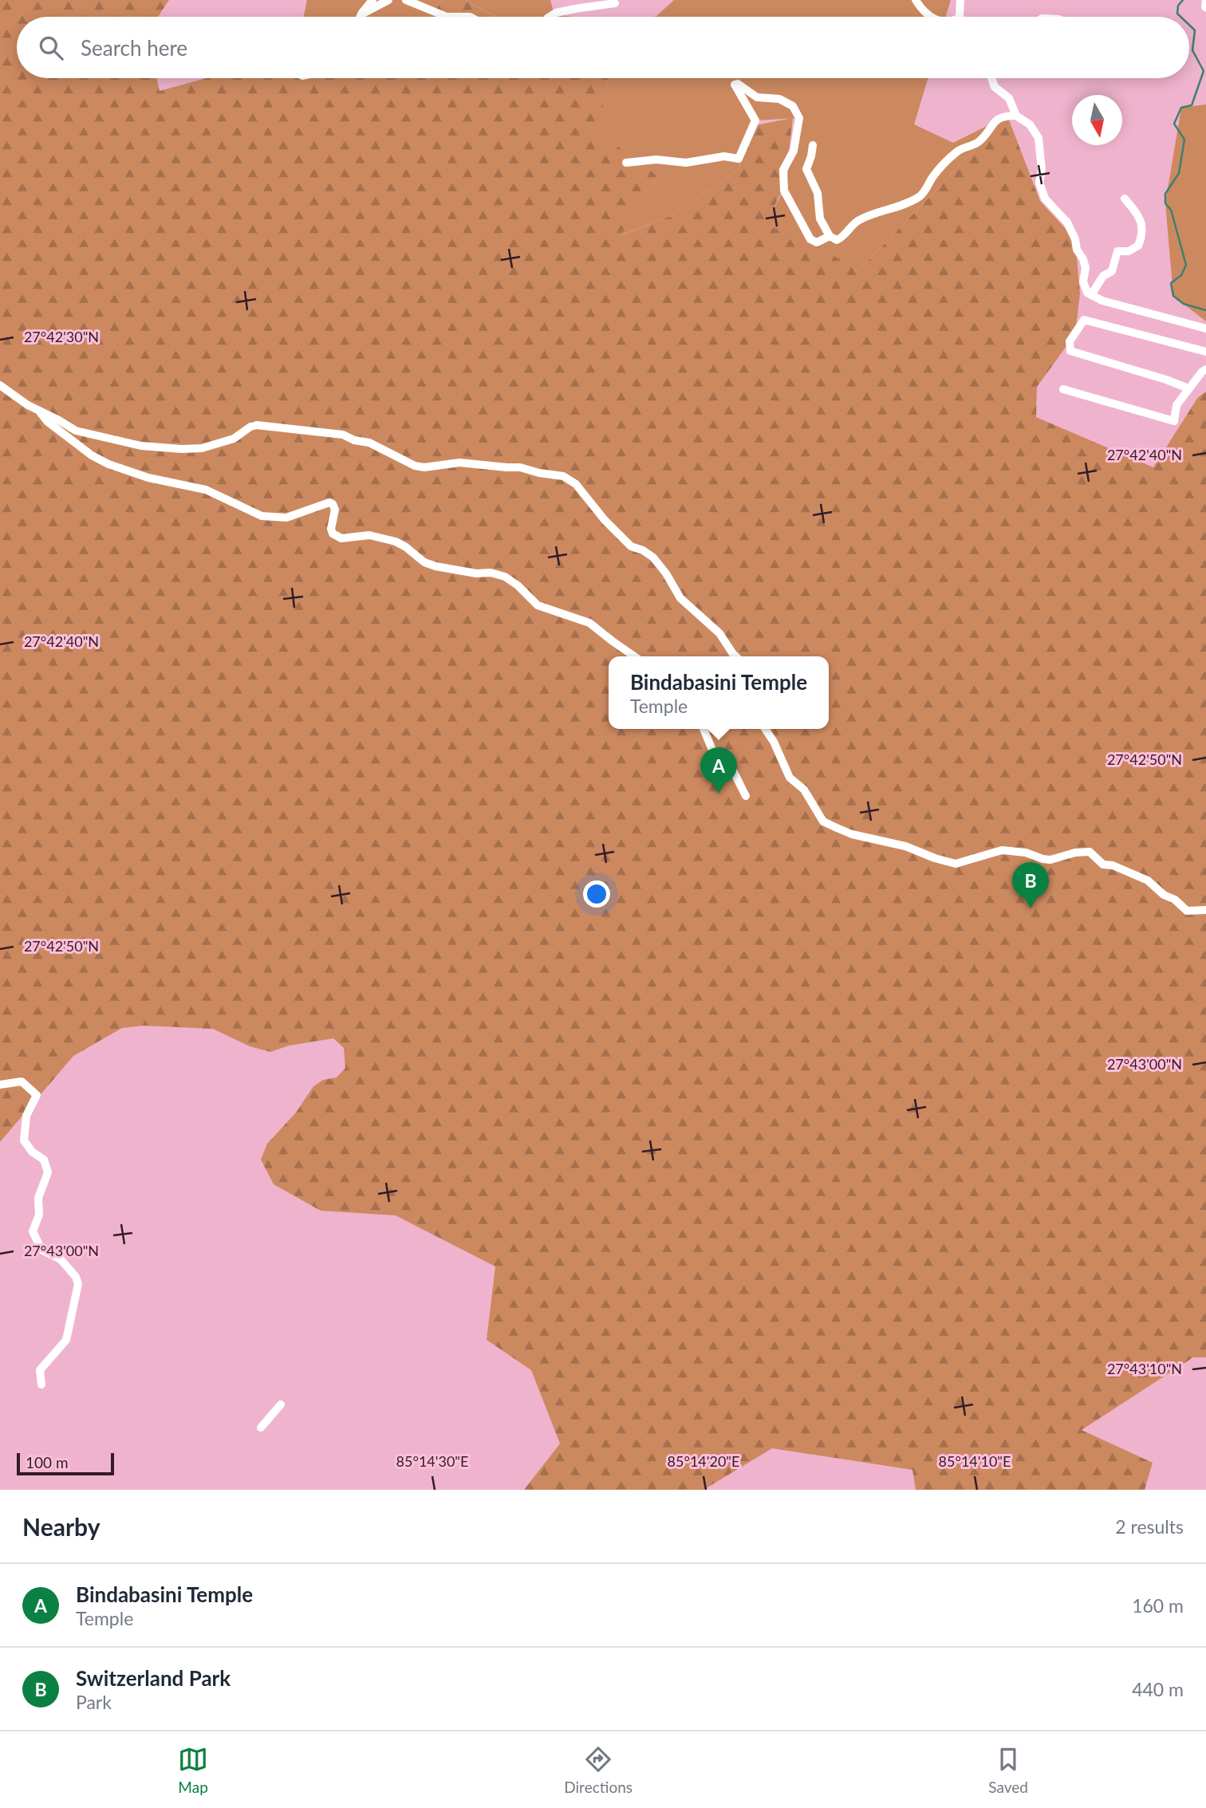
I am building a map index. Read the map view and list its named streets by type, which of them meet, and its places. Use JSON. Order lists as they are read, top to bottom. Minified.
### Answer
{"scale_bar":"100 m","north":"bottom","page":{"search":"Search here","popup":["Bindabasini Temple","Temple"],"pins":["A","B"],"scale":"100 m","heading":["Nearby","2 results"],"list":[{"mark":"A","name":"Bindabasini Temple","note":"Temple","value":"160 m"},{"mark":"B","name":"Switzerland Park","note":"Park","value":"440 m"}],"nav":["Map","Directions","Saved"]},"coordinates":["27°42'30\"N","27°42'40\"N","27°42'50\"N","27°43'00\"N","27°43'10\"N","85°14'30\"E","85°14'20\"E","85°14'10\"E"]}
